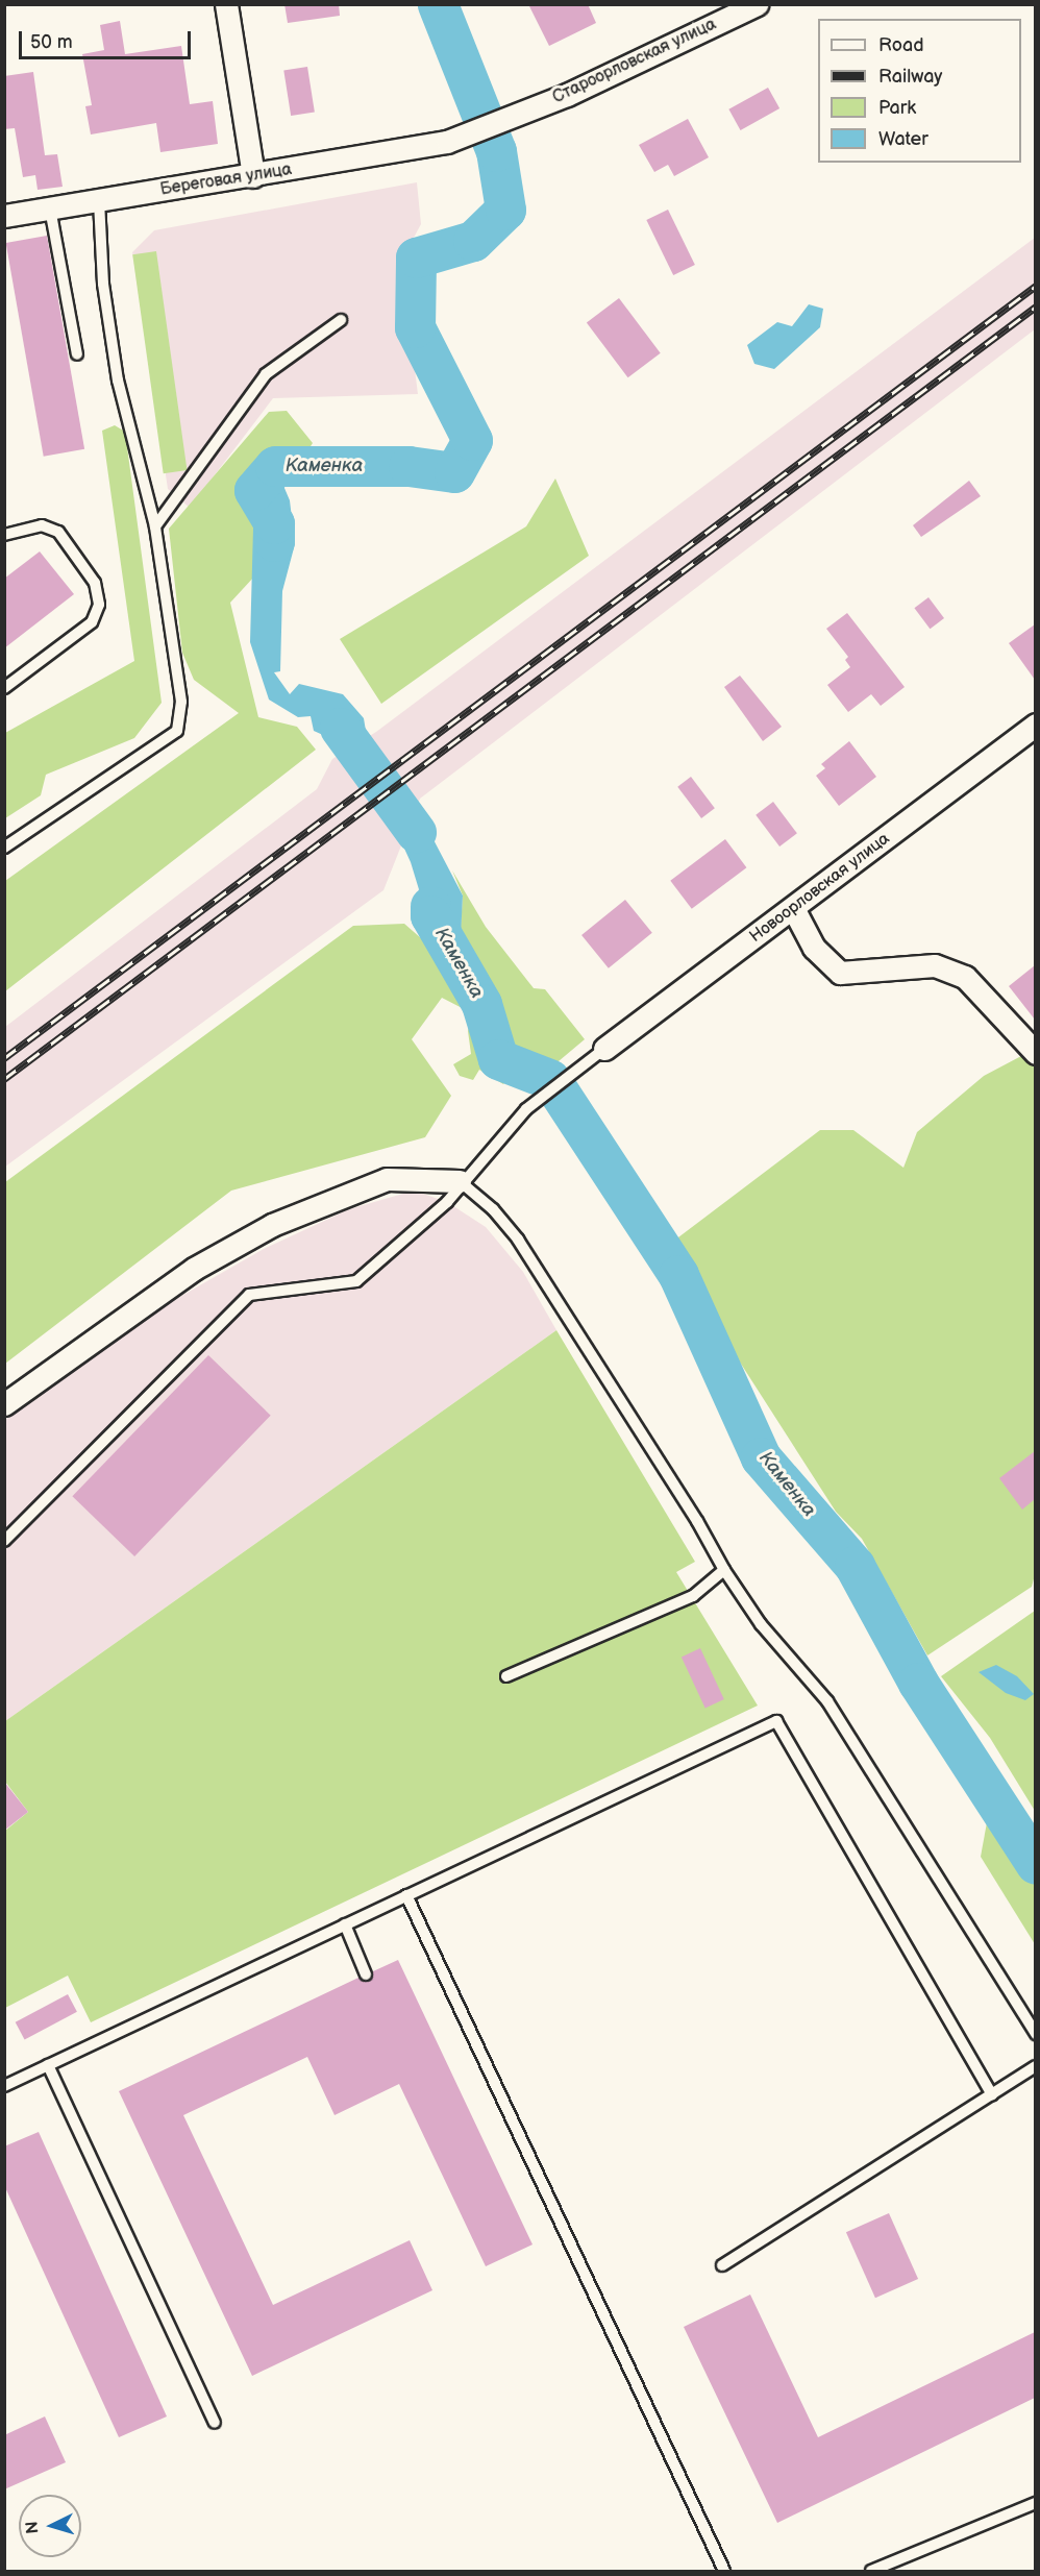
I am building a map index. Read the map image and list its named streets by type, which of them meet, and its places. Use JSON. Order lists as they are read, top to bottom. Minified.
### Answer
{"streets":{"street":["Староорловская улица","Береговая улица","Новоорловская улица"]},"crossings":[["Староорловская улица","Береговая улица"]],"water":["Каменка"],"legend":["Road","Railway","Park","Water"],"scale_bar":"50 m","north":"left"}
